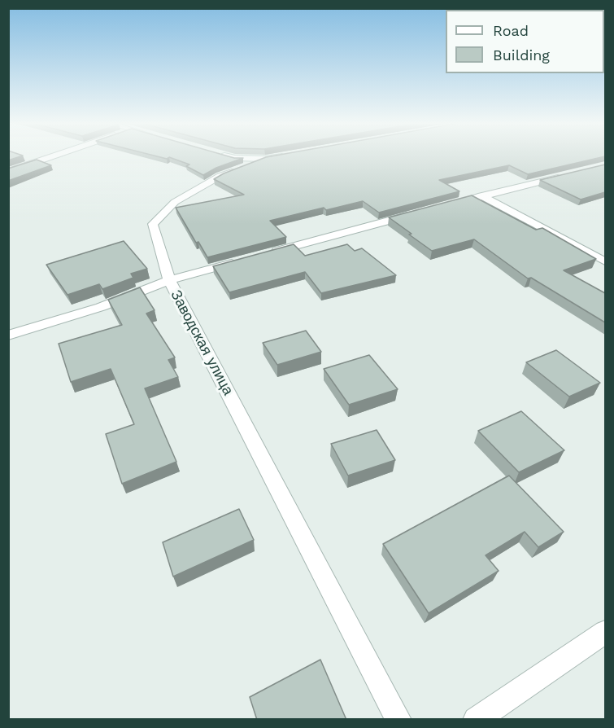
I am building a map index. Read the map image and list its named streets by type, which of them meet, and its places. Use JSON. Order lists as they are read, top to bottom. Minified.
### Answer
{"streets":{"street":["Заводская улица"]},"legend":["Road","Building"]}
